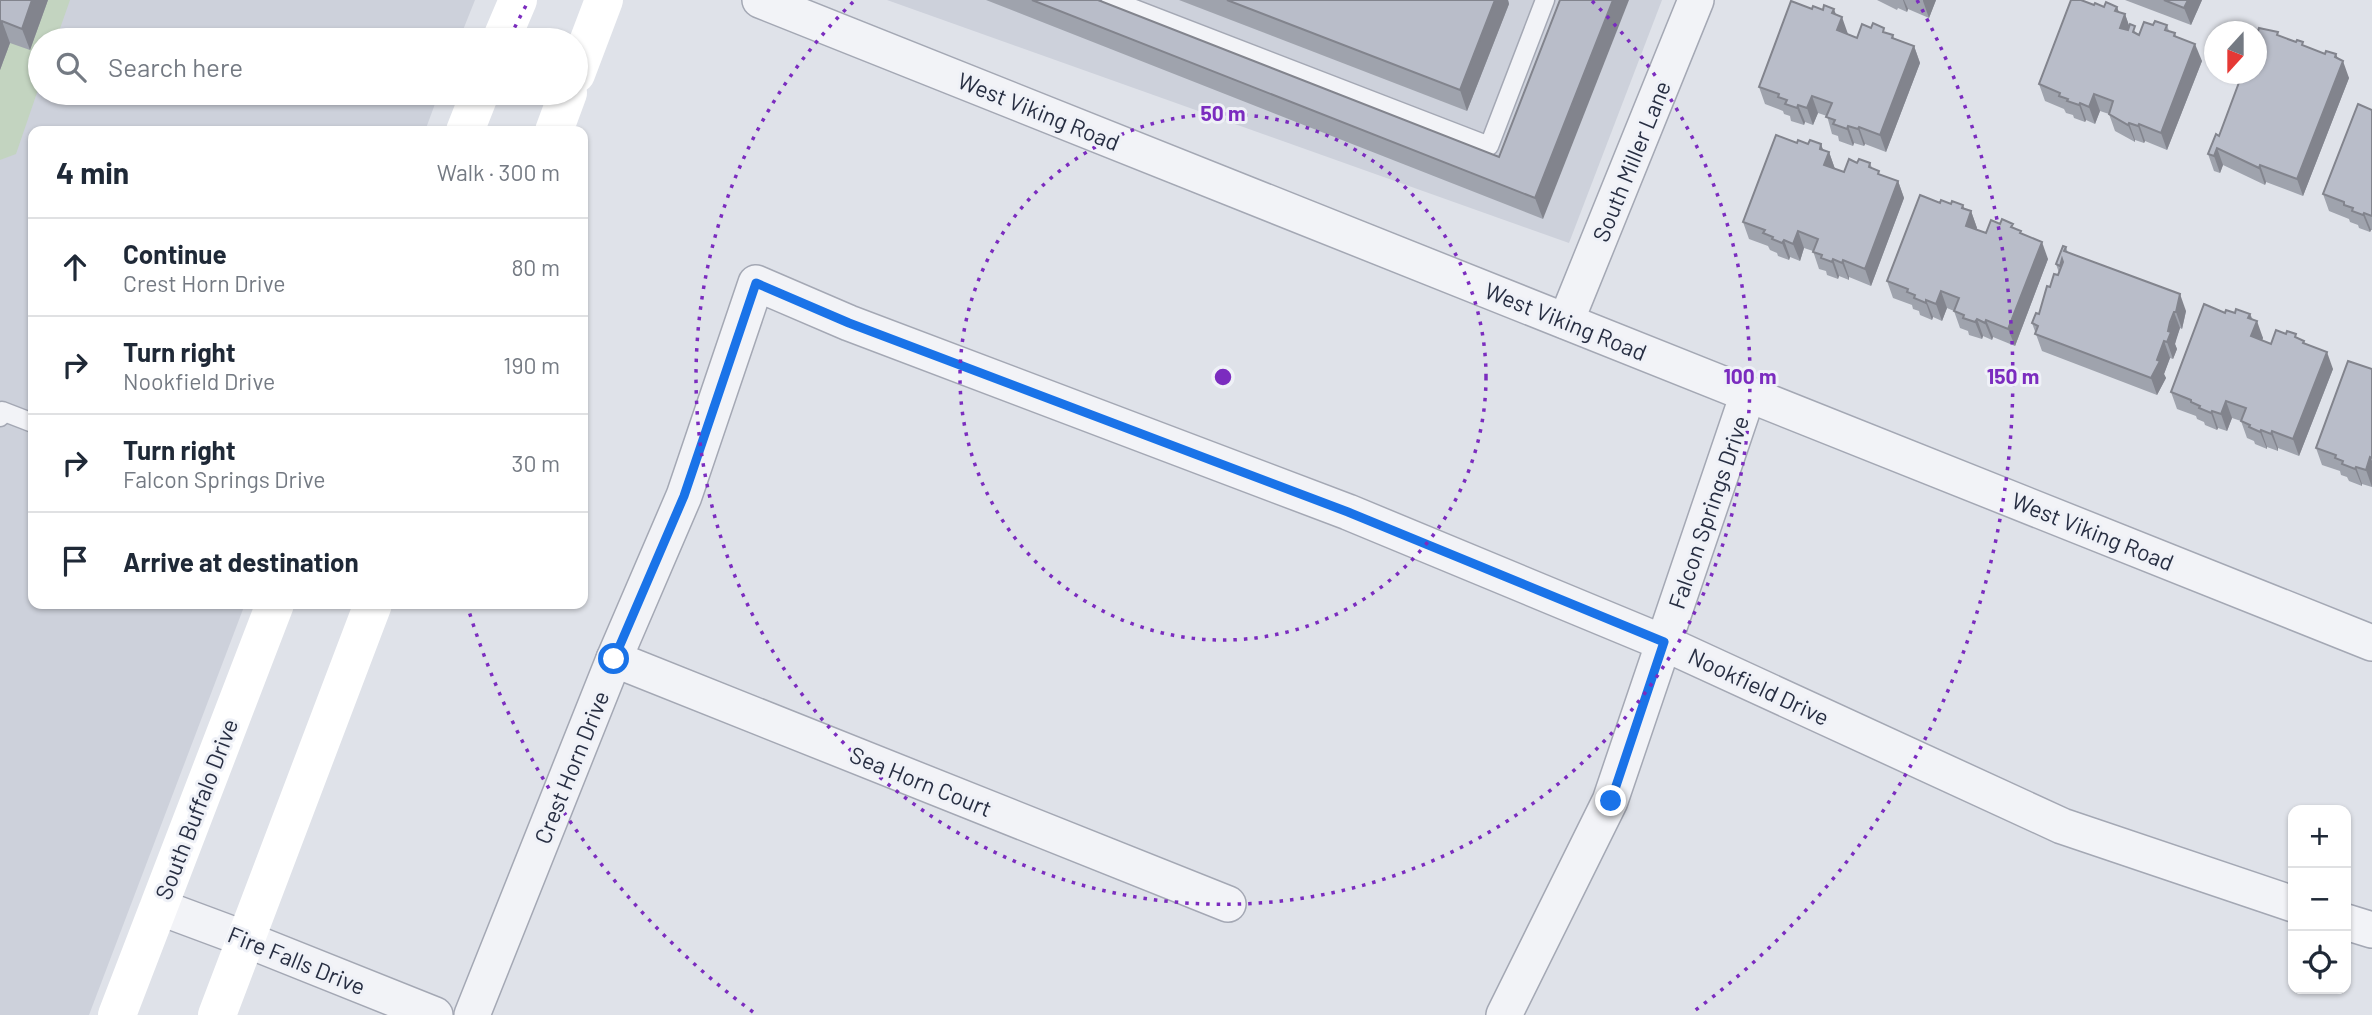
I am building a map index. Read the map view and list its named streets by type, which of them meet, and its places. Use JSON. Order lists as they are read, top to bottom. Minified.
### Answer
{"streets":{"main road":["South Buffalo Drive"],"street":["West Viking Road","South Miller Lane","Falcon Springs Drive","Nookfield Drive","Crest Horn Drive","Sea Horn Court","Fire Falls Drive"]},"crossings":[["West Viking Road","South Miller Lane"],["West Viking Road","Falcon Springs Drive"],["Falcon Springs Drive","Nookfield Drive"],["Nookfield Drive","Crest Horn Drive"],["Crest Horn Drive","Sea Horn Court"],["South Buffalo Drive","Fire Falls Drive"]],"north":"bottom","page":{"search":"Search here","heading":["4 min","Walk · 300 m"],"list":[["Continue","Crest Horn Drive","80 m"],["Turn right","Nookfield Drive","190 m"],["Turn right","Falcon Springs Drive","30 m"],"Arrive at destination"],"map_buttons":["+","−"]},"rings":["50 m","100 m","150 m"]}
